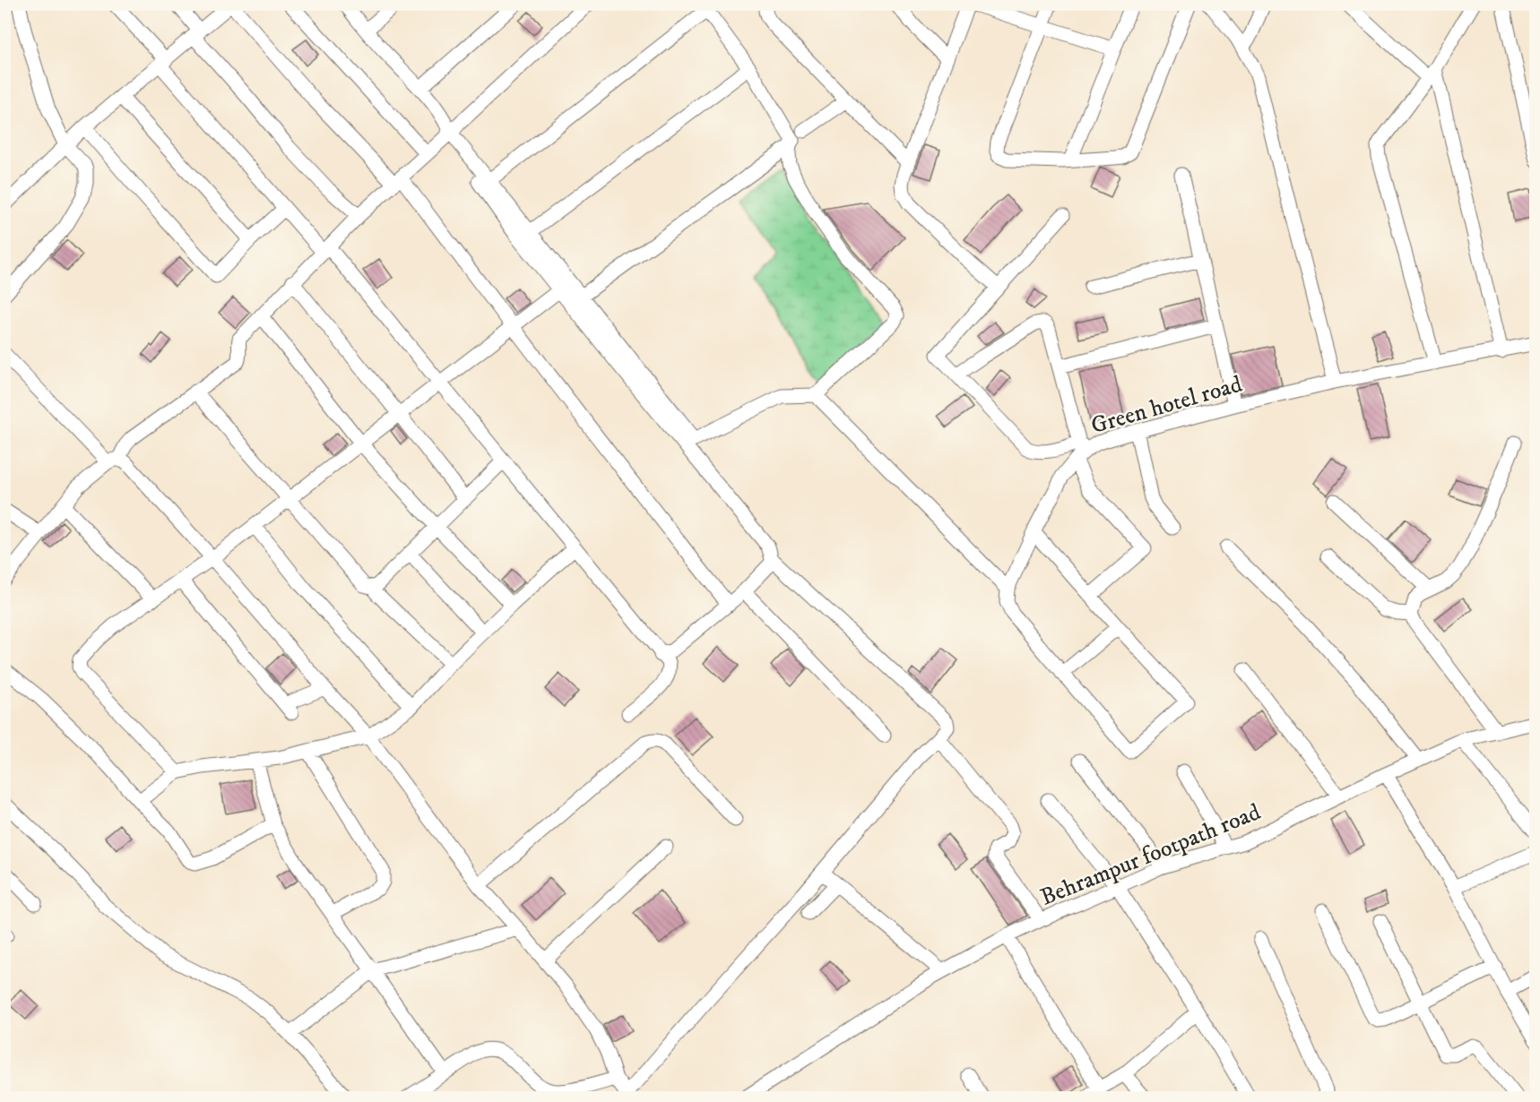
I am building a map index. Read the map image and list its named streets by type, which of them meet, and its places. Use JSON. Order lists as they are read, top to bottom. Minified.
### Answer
{"streets":{"street":["Green hotel road","Behrampur footpath road"]}}
